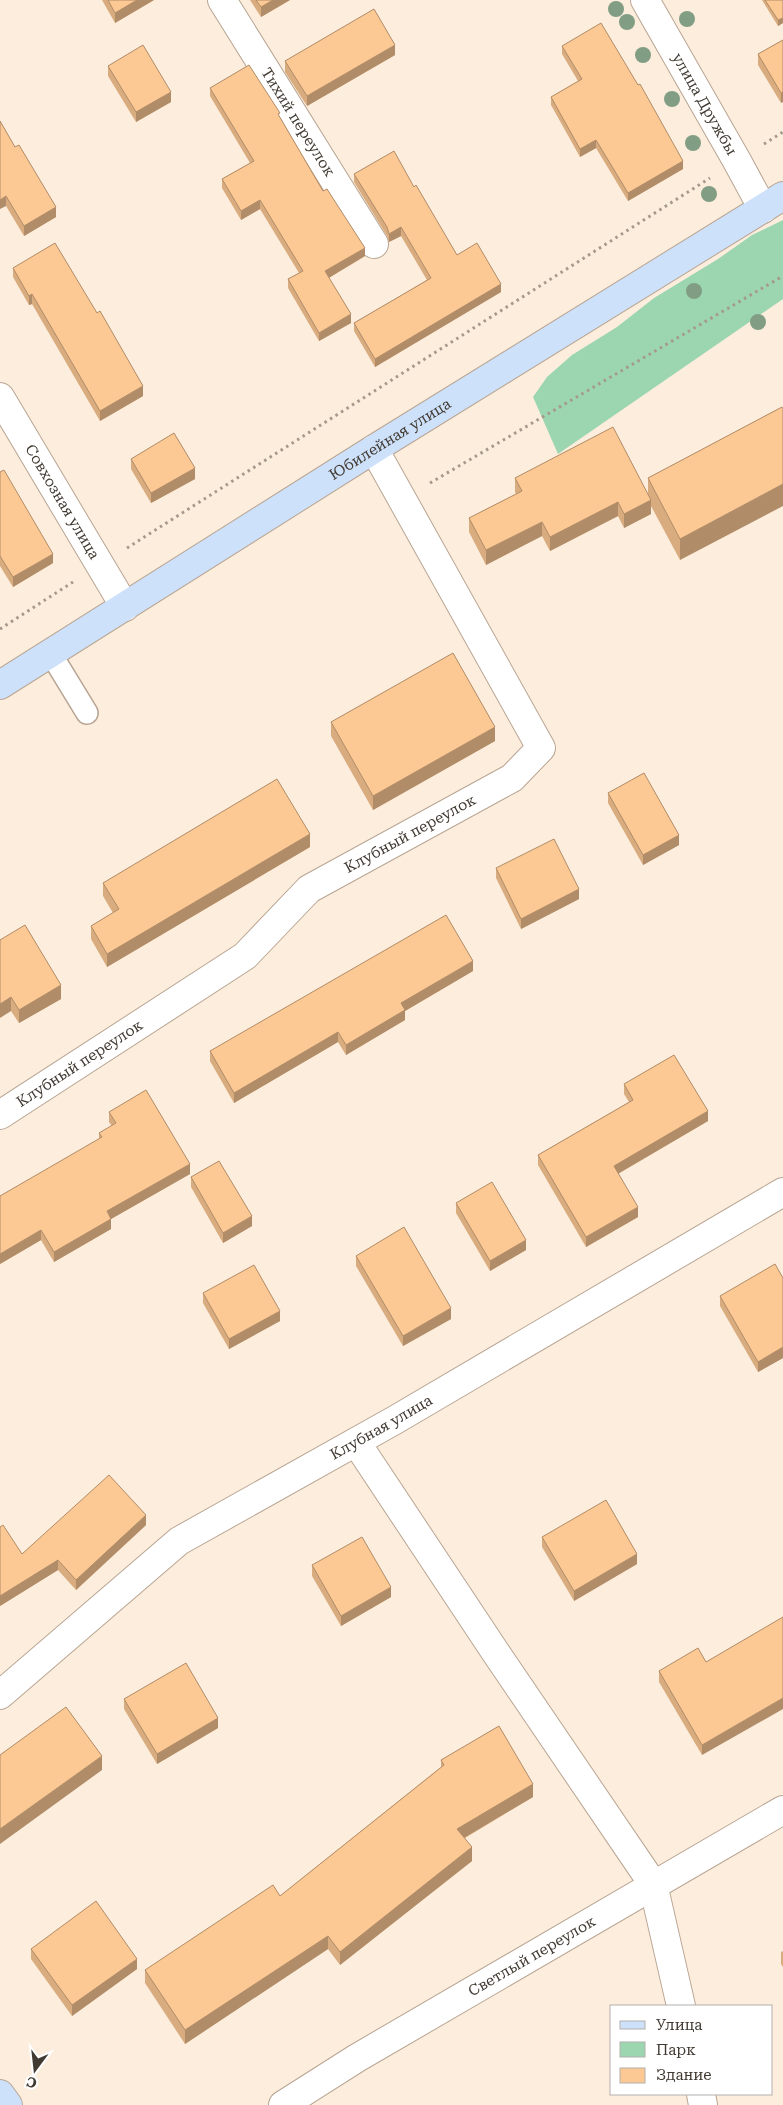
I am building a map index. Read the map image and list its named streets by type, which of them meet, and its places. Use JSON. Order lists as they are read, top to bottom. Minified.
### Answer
{"streets":{"street":["улица Дружбы","Тихий переулок","Юбилейная улица","Совхозная улица","Клубный переулок","Клубная улица","Светлый переулок"]},"crossings":[["улица Дружбы","Юбилейная улица"],["Юбилейная улица","Совхозная улица"],["Юбилейная улица","Клубный переулок"]],"legend":["Улица","Парк","Здание"],"north":"bottom"}
